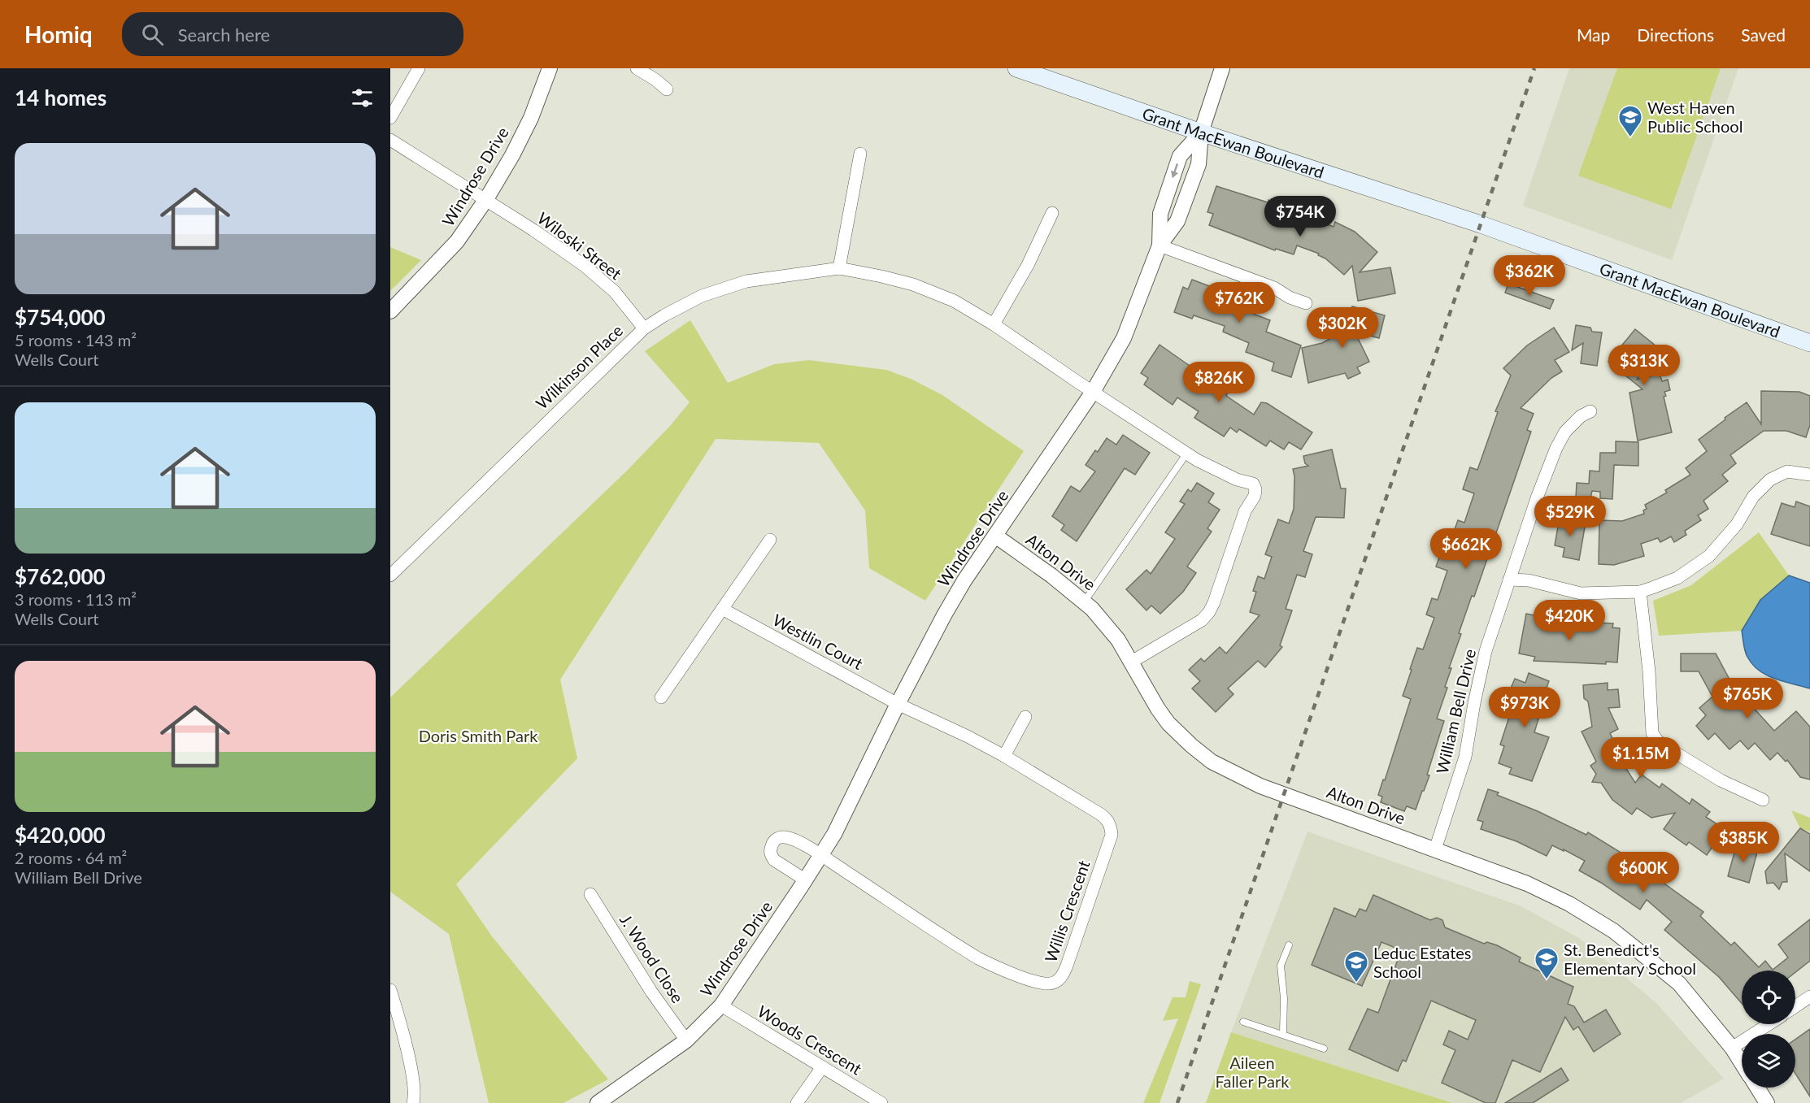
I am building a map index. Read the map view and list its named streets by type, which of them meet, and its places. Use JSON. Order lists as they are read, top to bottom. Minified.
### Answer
{"streets":{"main road":["Grant MacEwan Boulevard"],"street":["Windrose Drive","Wiloski Street","Wilkinson Place","Alton Drive","Westlin Court","William Bell Drive","Willis Crescent","J. Wood Close","Woods Crescent"]},"crossings":[["Grant MacEwan Boulevard","Windrose Drive"],["Windrose Drive","Wiloski Street"],["Windrose Drive","Wilkinson Place"],["Windrose Drive","Alton Drive"],["Windrose Drive","Westlin Court"],["Windrose Drive","Willis Crescent"],["Windrose Drive","J. Wood Close"],["Windrose Drive","Woods Crescent"],["Wiloski Street","Wilkinson Place"],["Wilkinson Place","Alton Drive"],["Alton Drive","William Bell Drive"],["Westlin Court","Willis Crescent"]],"parks":["Doris Smith Park","Aileen Faller Park"],"places":{"school or university":["West Haven Public School","St. Benedict's Elementary School","Leduc Estates School"]},"page":{"header":"Homiq","search":"Search here","nav":["Map","Directions","Saved"],"heading":"14 homes","list":[{"name":"$754,000","note":"5 rooms · 143 m² · Wells Court"},{"name":"$762,000","note":"3 rooms · 113 m² · Wells Court"},{"name":"$420,000","note":"2 rooms · 64 m² · William Bell Drive"}],"price":["$754K","$362K","$762K","$302K","$313K","$826K","$529K","$662K","$420K","$765K","$973K","$1.15M","$385K","$600K"]}}
